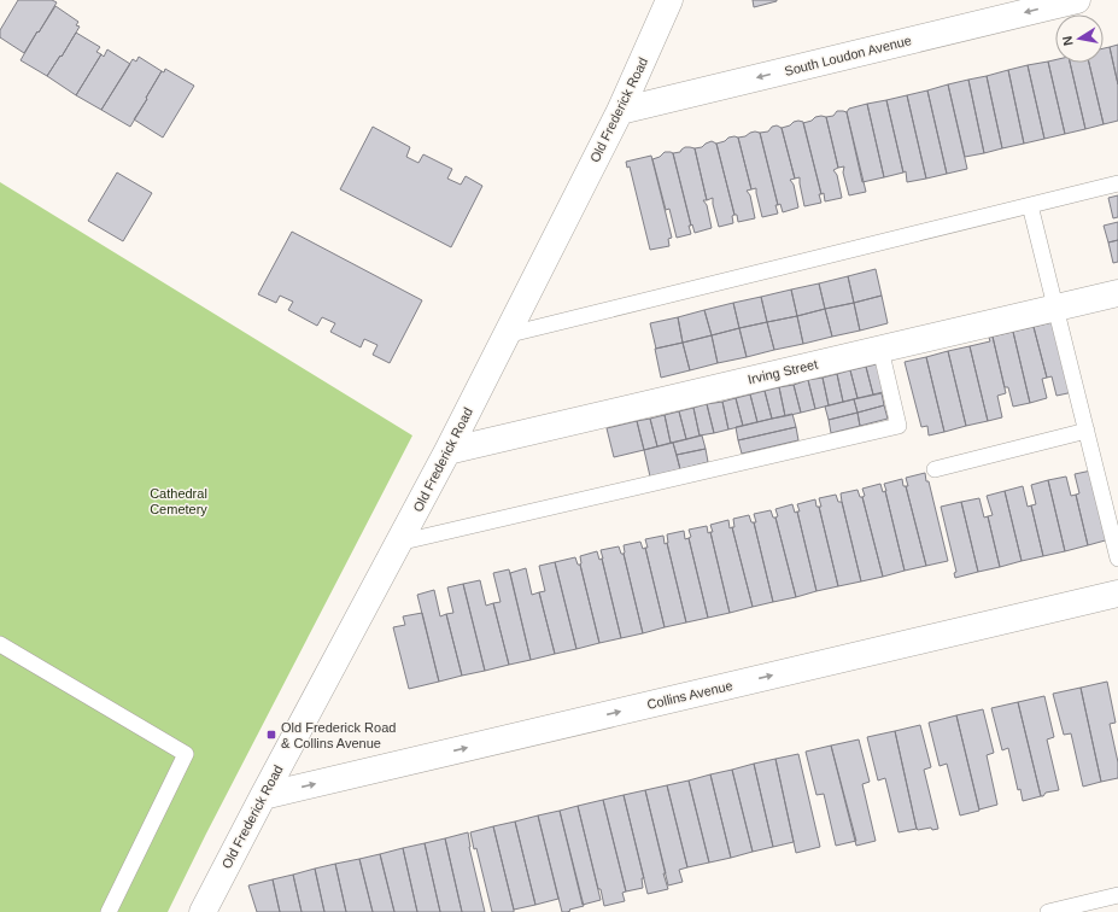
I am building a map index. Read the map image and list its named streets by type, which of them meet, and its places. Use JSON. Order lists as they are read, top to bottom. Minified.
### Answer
{"streets":{"street":["South Loudon Avenue","Old Frederick Road","Irving Street","Collins Avenue"]},"crossings":[["South Loudon Avenue","Old Frederick Road"],["Old Frederick Road","Irving Street"],["Old Frederick Road","Collins Avenue"]],"one_way":["South Loudon Avenue","Collins Avenue"],"parks":["Cathedral Cemetery"],"places":{"transit":["Old Frederick Road & Collins Avenue"]},"north":"left"}
